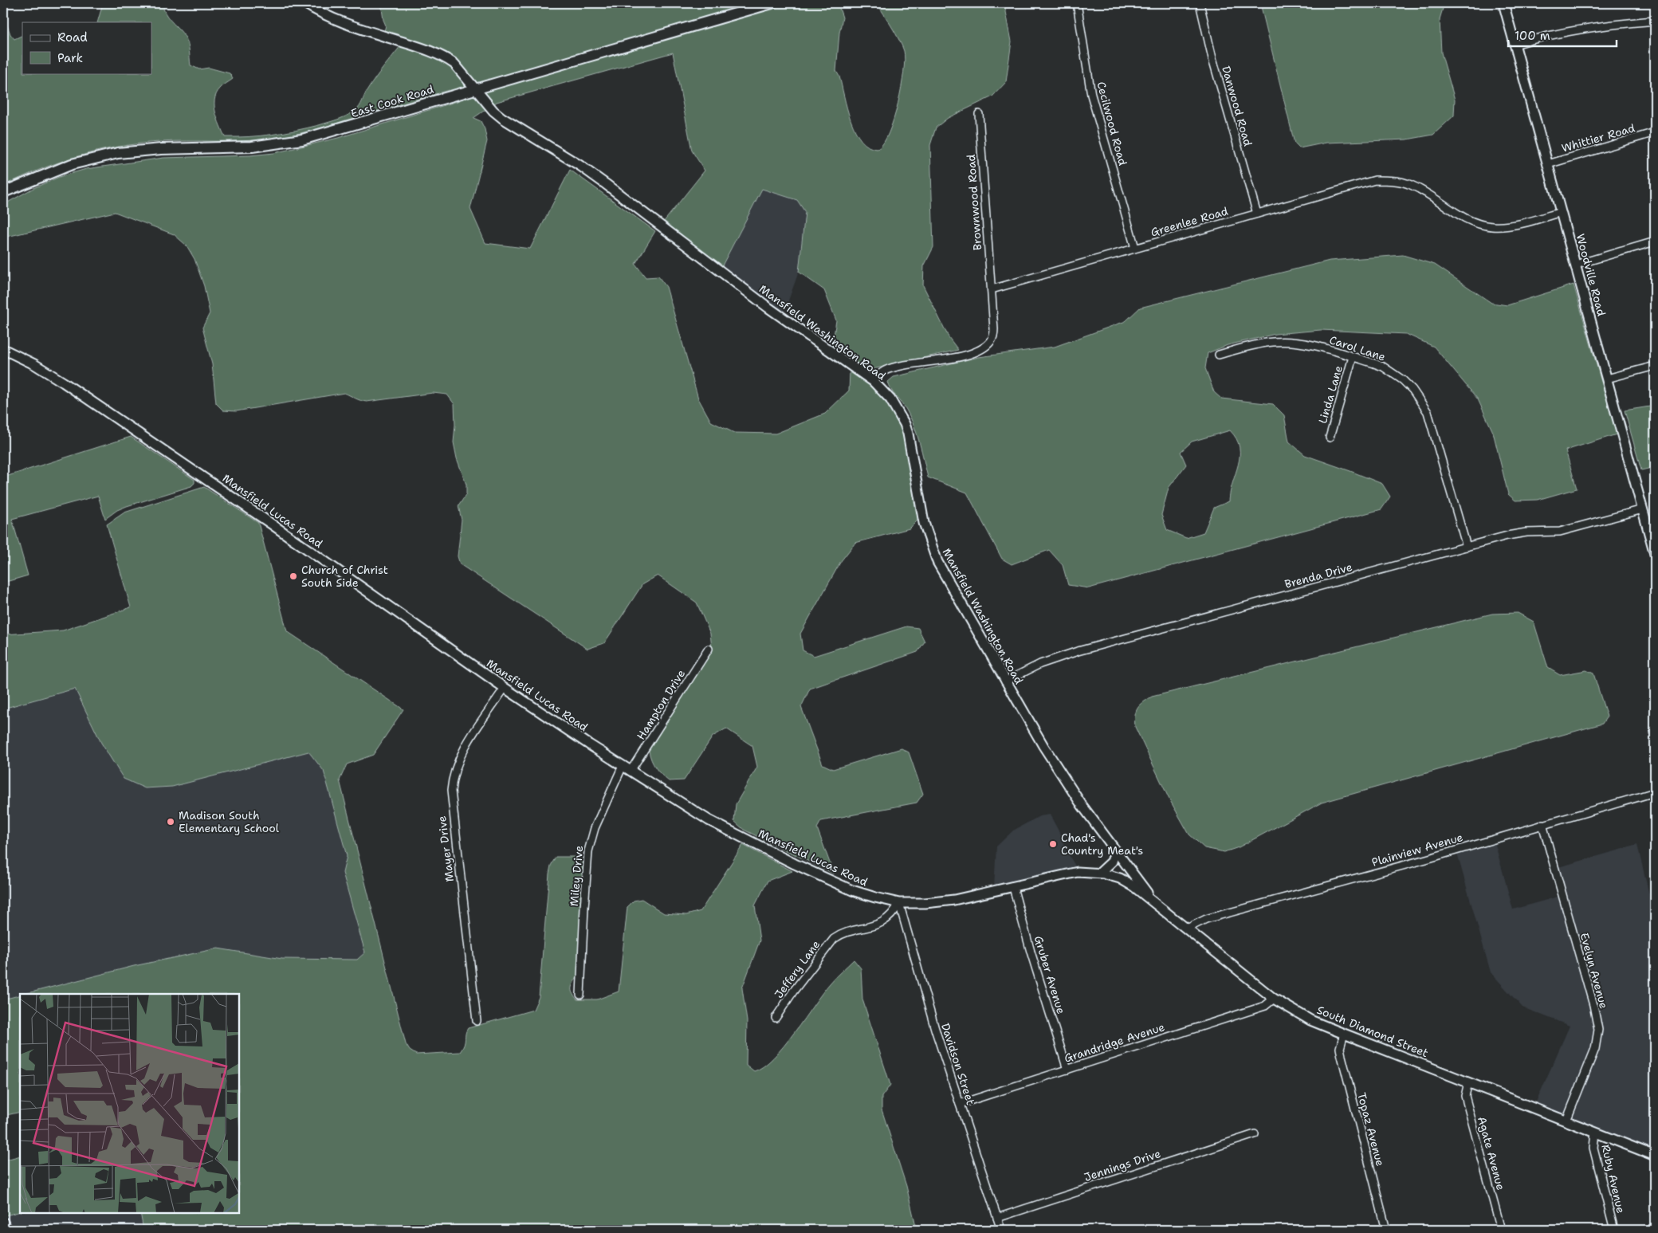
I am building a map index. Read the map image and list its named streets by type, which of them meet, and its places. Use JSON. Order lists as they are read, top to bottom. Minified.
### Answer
{"streets":{"main road":["East Cook Road"],"street":["Danwood Road","Cecilwood Road","Whittier Road","Brownwood Road","Greenlee Road","Woodville Road","Mansfield Washington Road","Carol Lane","Linda Lane","Mansfield Lucas Road","Brenda Drive","Hampton Drive","Mayer Drive","Plainview Avenue","Miley Drive","Jeffery Lane","Evelyn Avenue","Gruber Avenue","South Diamond Street","Grandridge Avenue","Davidson Street","Topaz Avenue","Agate Avenue","Jennings Drive","Ruby Avenue"]},"crossings":[["East Cook Road","Mansfield Washington Road"],["Danwood Road","Greenlee Road"],["Cecilwood Road","Greenlee Road"],["Whittier Road","Woodville Road"],["Brownwood Road","Greenlee Road"],["Greenlee Road","Woodville Road"],["Woodville Road","Brenda Drive"],["Mansfield Washington Road","Brenda Drive"],["Mansfield Washington Road","South Diamond Street"],["Carol Lane","Linda Lane"],["Carol Lane","Brenda Drive"],["Mansfield Lucas Road","Hampton Drive"],["Mansfield Lucas Road","Mayer Drive"],["Mansfield Lucas Road","Miley Drive"],["Mansfield Lucas Road","Jeffery Lane"],["Mansfield Lucas Road","Gruber Avenue"],["Mansfield Lucas Road","South Diamond Street"],["Mansfield Lucas Road","Davidson Street"],["Plainview Avenue","Evelyn Avenue"],["Plainview Avenue","South Diamond Street"],["Jeffery Lane","Davidson Street"],["Evelyn Avenue","South Diamond Street"],["Gruber Avenue","Grandridge Avenue"],["South Diamond Street","Grandridge Avenue"],["South Diamond Street","Topaz Avenue"],["South Diamond Street","Agate Avenue"],["South Diamond Street","Ruby Avenue"],["Grandridge Avenue","Davidson Street"],["Davidson Street","Jennings Drive"]],"places":["Church of Christ South Side","Madison South Elementary School","Chad's Country Meat's"],"legend":["Road","Park"],"scale_bar":"100 m"}
